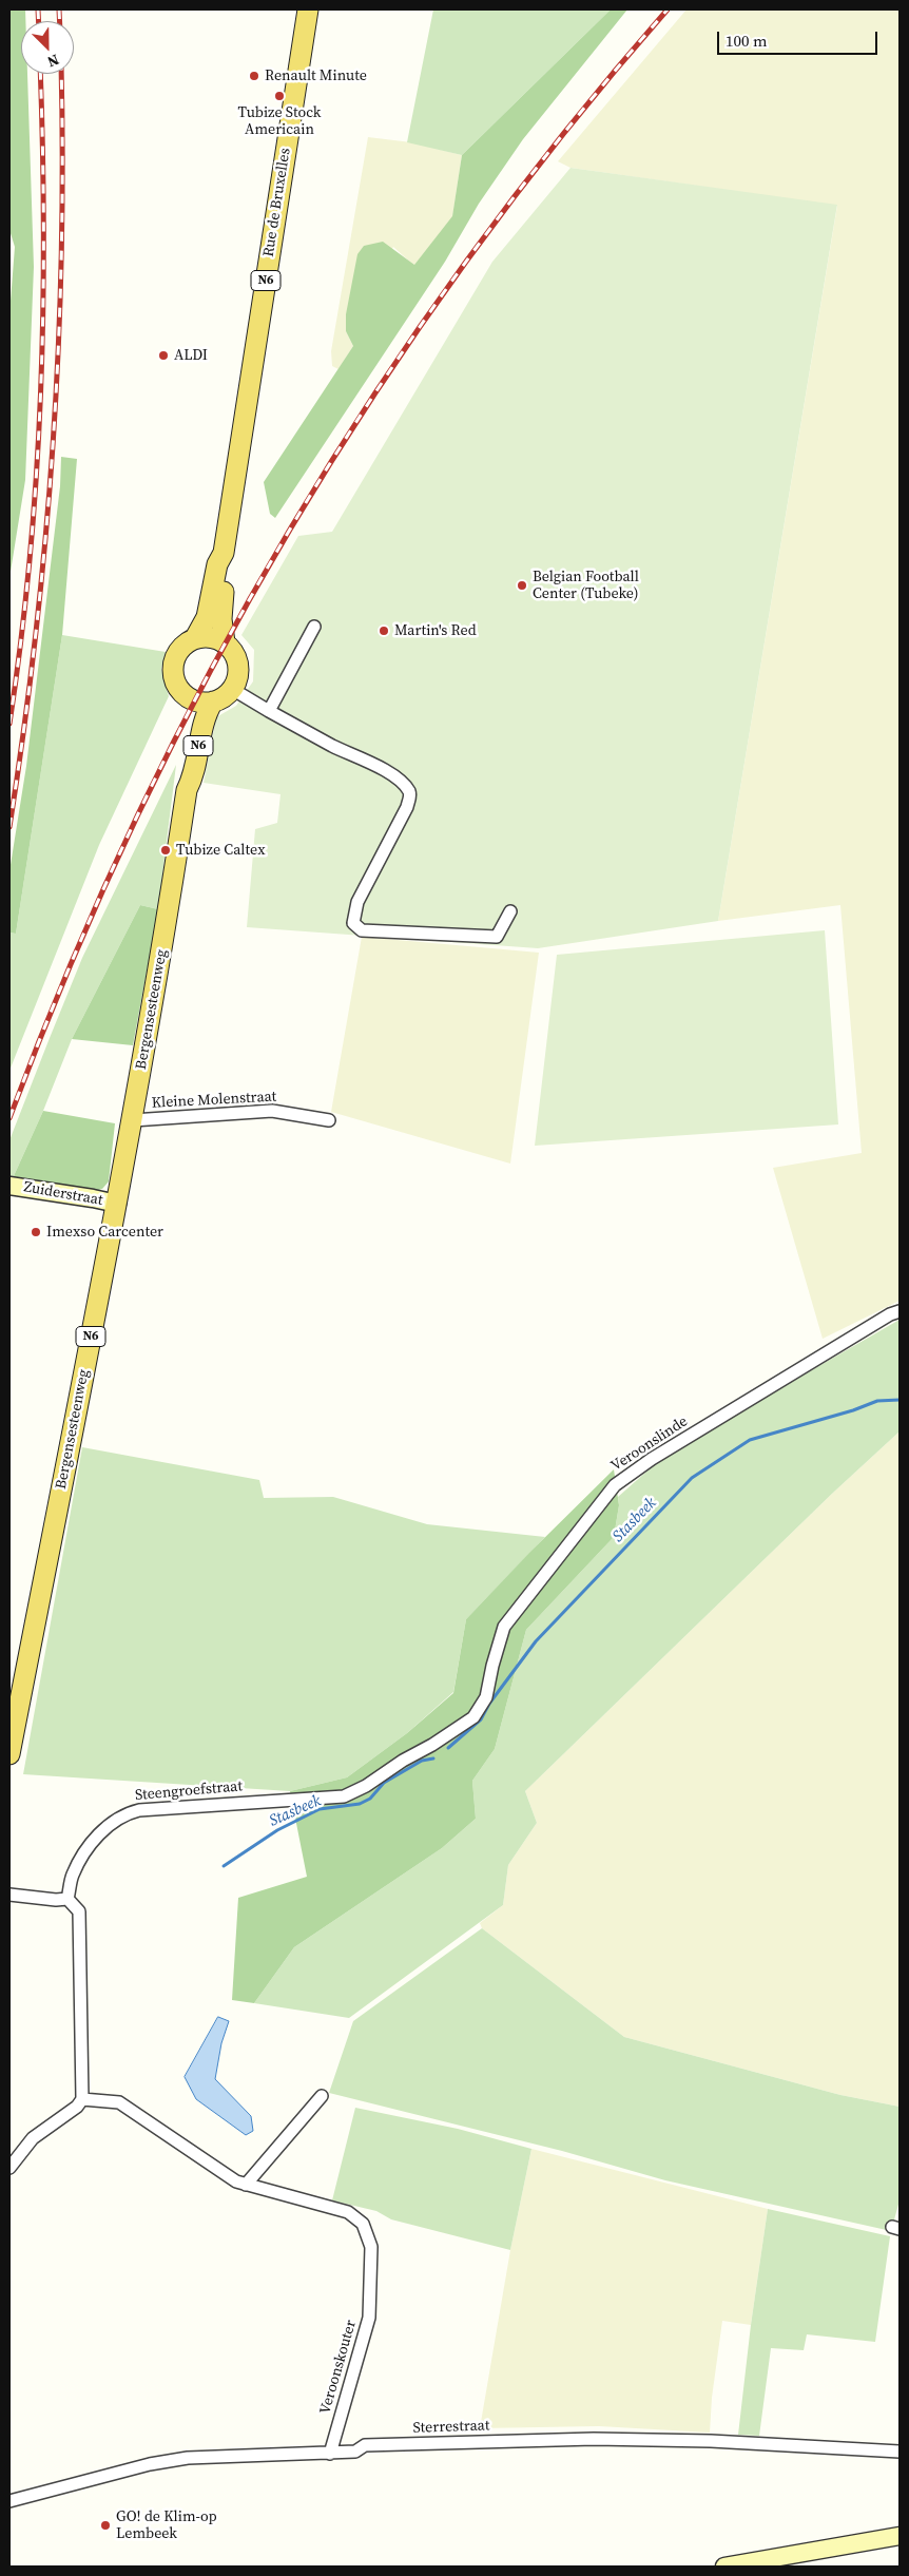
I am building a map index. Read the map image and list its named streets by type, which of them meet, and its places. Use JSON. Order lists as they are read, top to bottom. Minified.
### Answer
{"streets":{"main road":["Rue de Bruxelles","N6","Bergensesteenweg"],"street":["Kleine Molenstraat","Zuiderstraat","Veroonslinde","Steengroefstraat","Veroonskouter","Sterrestraat"]},"crossings":[["Rue de Bruxelles","N6"],["N6","Bergensesteenweg"],["Bergensesteenweg","Kleine Molenstraat"],["Bergensesteenweg","Zuiderstraat"],["Veroonslinde","Steengroefstraat"],["Veroonskouter","Sterrestraat"]],"water":["Stasbeek"],"places":["Renault Minute","Tubize Stock Americain","ALDI","Belgian Football Center (Tubeke)","Martin's Red","Tubize Caltex","Imexso Carcenter","GO! de Klim-op Lembeek"],"scale_bar":"100 m","north":"bottom right"}
